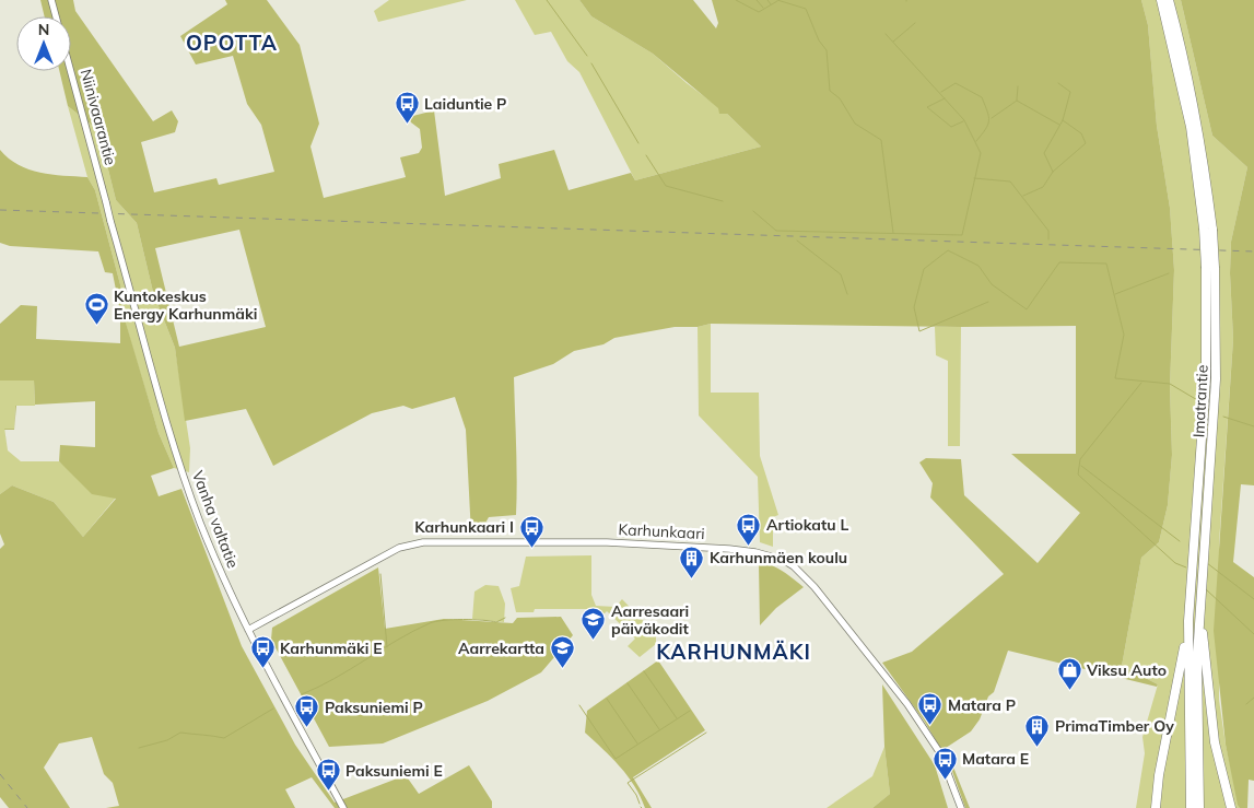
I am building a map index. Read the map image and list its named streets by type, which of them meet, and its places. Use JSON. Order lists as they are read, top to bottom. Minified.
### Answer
{"streets":{"highway":["Imatrantie"],"street":["Niinivaarantie","Vanha valtatie","Karhunkaari"]},"crossings":[["Niinivaarantie","Vanha valtatie"],["Vanha valtatie","Karhunkaari"]],"districts":["OPOTTA","KARHUNMÄKI"],"places":{"bus stop":["Laiduntie P","Artiokatu L","Karhunkaari I","Karhunmäki E","Matara P","Paksuniemi P","Matara E","Paksuniemi E"],"sports":["Kuntokeskus Energy Karhunmäki"],"building":["Karhunmäen koulu","PrimaTimber Oy"],"school or university":["Aarresaari päiväkodit","Aarrekartta"],"shop":["Viksu Auto"]},"north":"top"}
